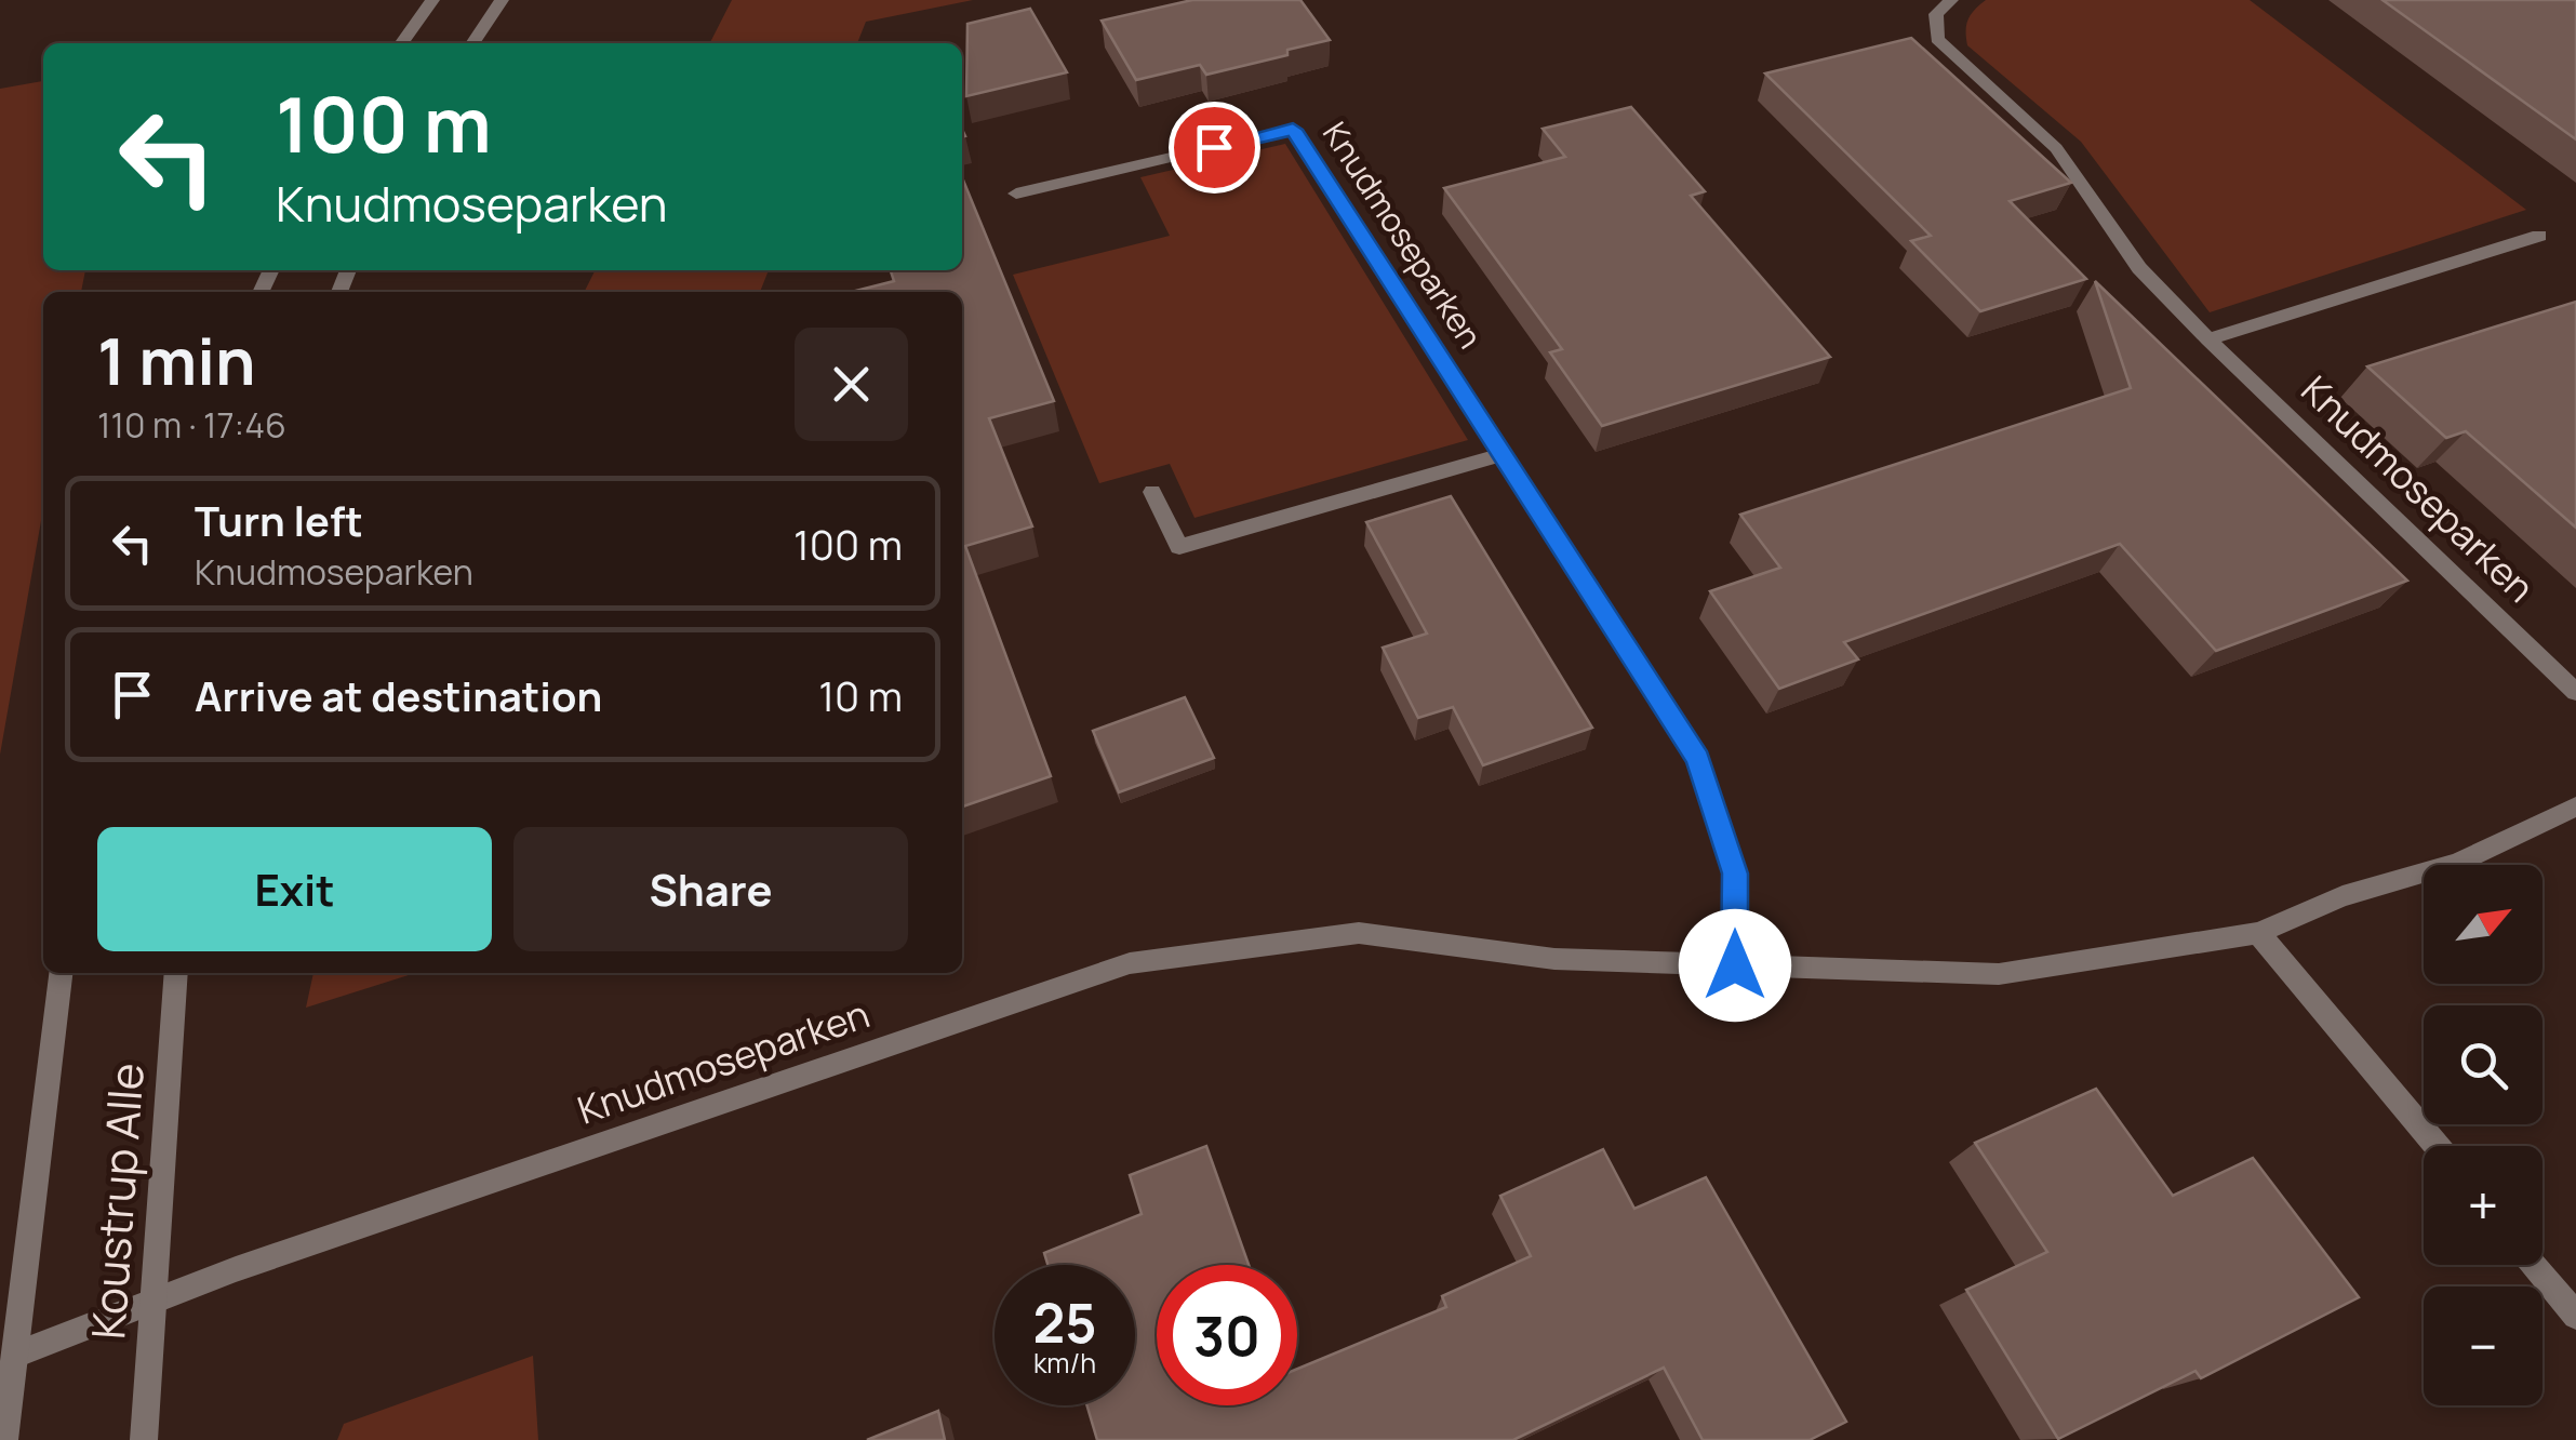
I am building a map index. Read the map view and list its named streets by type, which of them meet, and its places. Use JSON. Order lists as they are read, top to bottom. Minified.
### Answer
{"streets":{"street":["Knudmoseparken","Koustrup Alle"]},"crossings":[["Knudmoseparken","Koustrup Alle"]],"north":"top right","page":{"turn":["100 m","Knudmoseparken"],"heading":["1 min","110 m · 17:46"],"list":[{"name":"Turn left","note":"Knudmoseparken","value":"100 m"},{"name":"Arrive at destination","value":"10 m"}],"buttons":["Exit","Share"],"map_buttons":["+","−"],"speed":"25 km/h","limit":"30"}}
